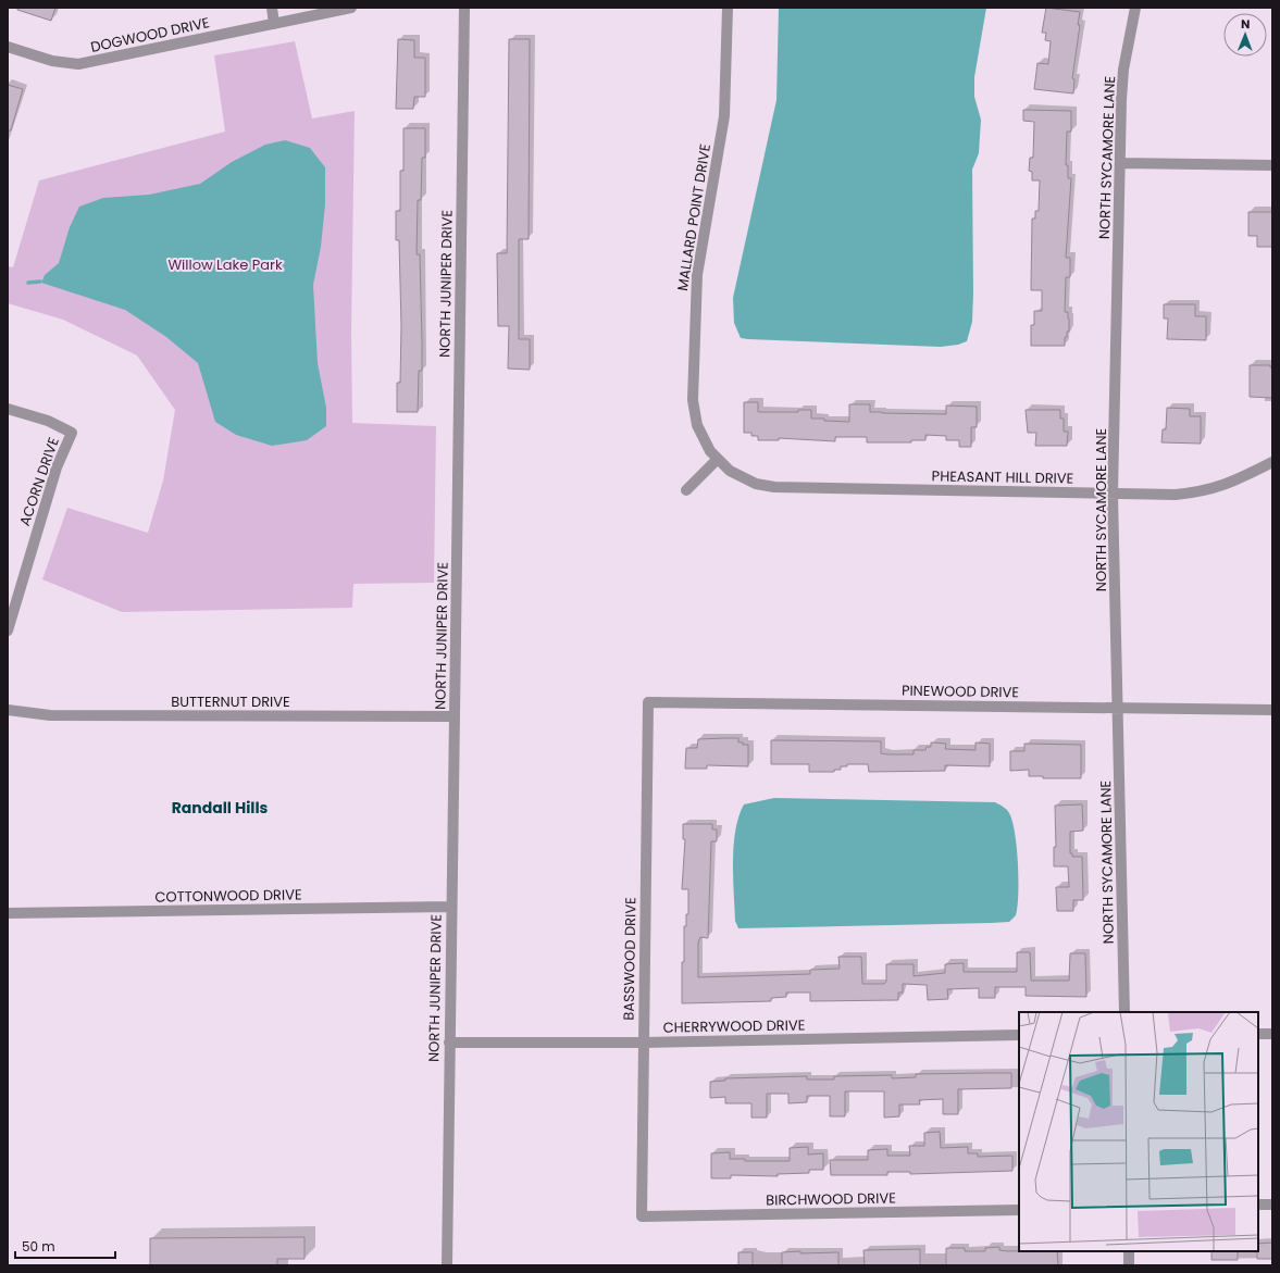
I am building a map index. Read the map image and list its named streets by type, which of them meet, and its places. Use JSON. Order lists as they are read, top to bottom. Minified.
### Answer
{"streets":{"street":["DOGWOOD DRIVE","NORTH SYCAMORE LANE","MALLARD POINT DRIVE","NORTH JUNIPER DRIVE","PHEASANT HILL DRIVE","ACORN DRIVE","PINEWOOD DRIVE","BUTTERNUT DRIVE","COTTONWOOD DRIVE","BASSWOOD DRIVE","CHERRYWOOD DRIVE","BIRCHWOOD DRIVE"]},"crossings":[["NORTH SYCAMORE LANE","PHEASANT HILL DRIVE"],["NORTH SYCAMORE LANE","PINEWOOD DRIVE"],["MALLARD POINT DRIVE","PHEASANT HILL DRIVE"],["NORTH JUNIPER DRIVE","BUTTERNUT DRIVE"],["NORTH JUNIPER DRIVE","COTTONWOOD DRIVE"],["NORTH JUNIPER DRIVE","CHERRYWOOD DRIVE"],["PINEWOOD DRIVE","BASSWOOD DRIVE"],["BASSWOOD DRIVE","CHERRYWOOD DRIVE"],["BASSWOOD DRIVE","BIRCHWOOD DRIVE"]],"districts":["Randall Hills"],"parks":["Willow Lake Park"],"scale_bar":"50 m","north":"top"}
